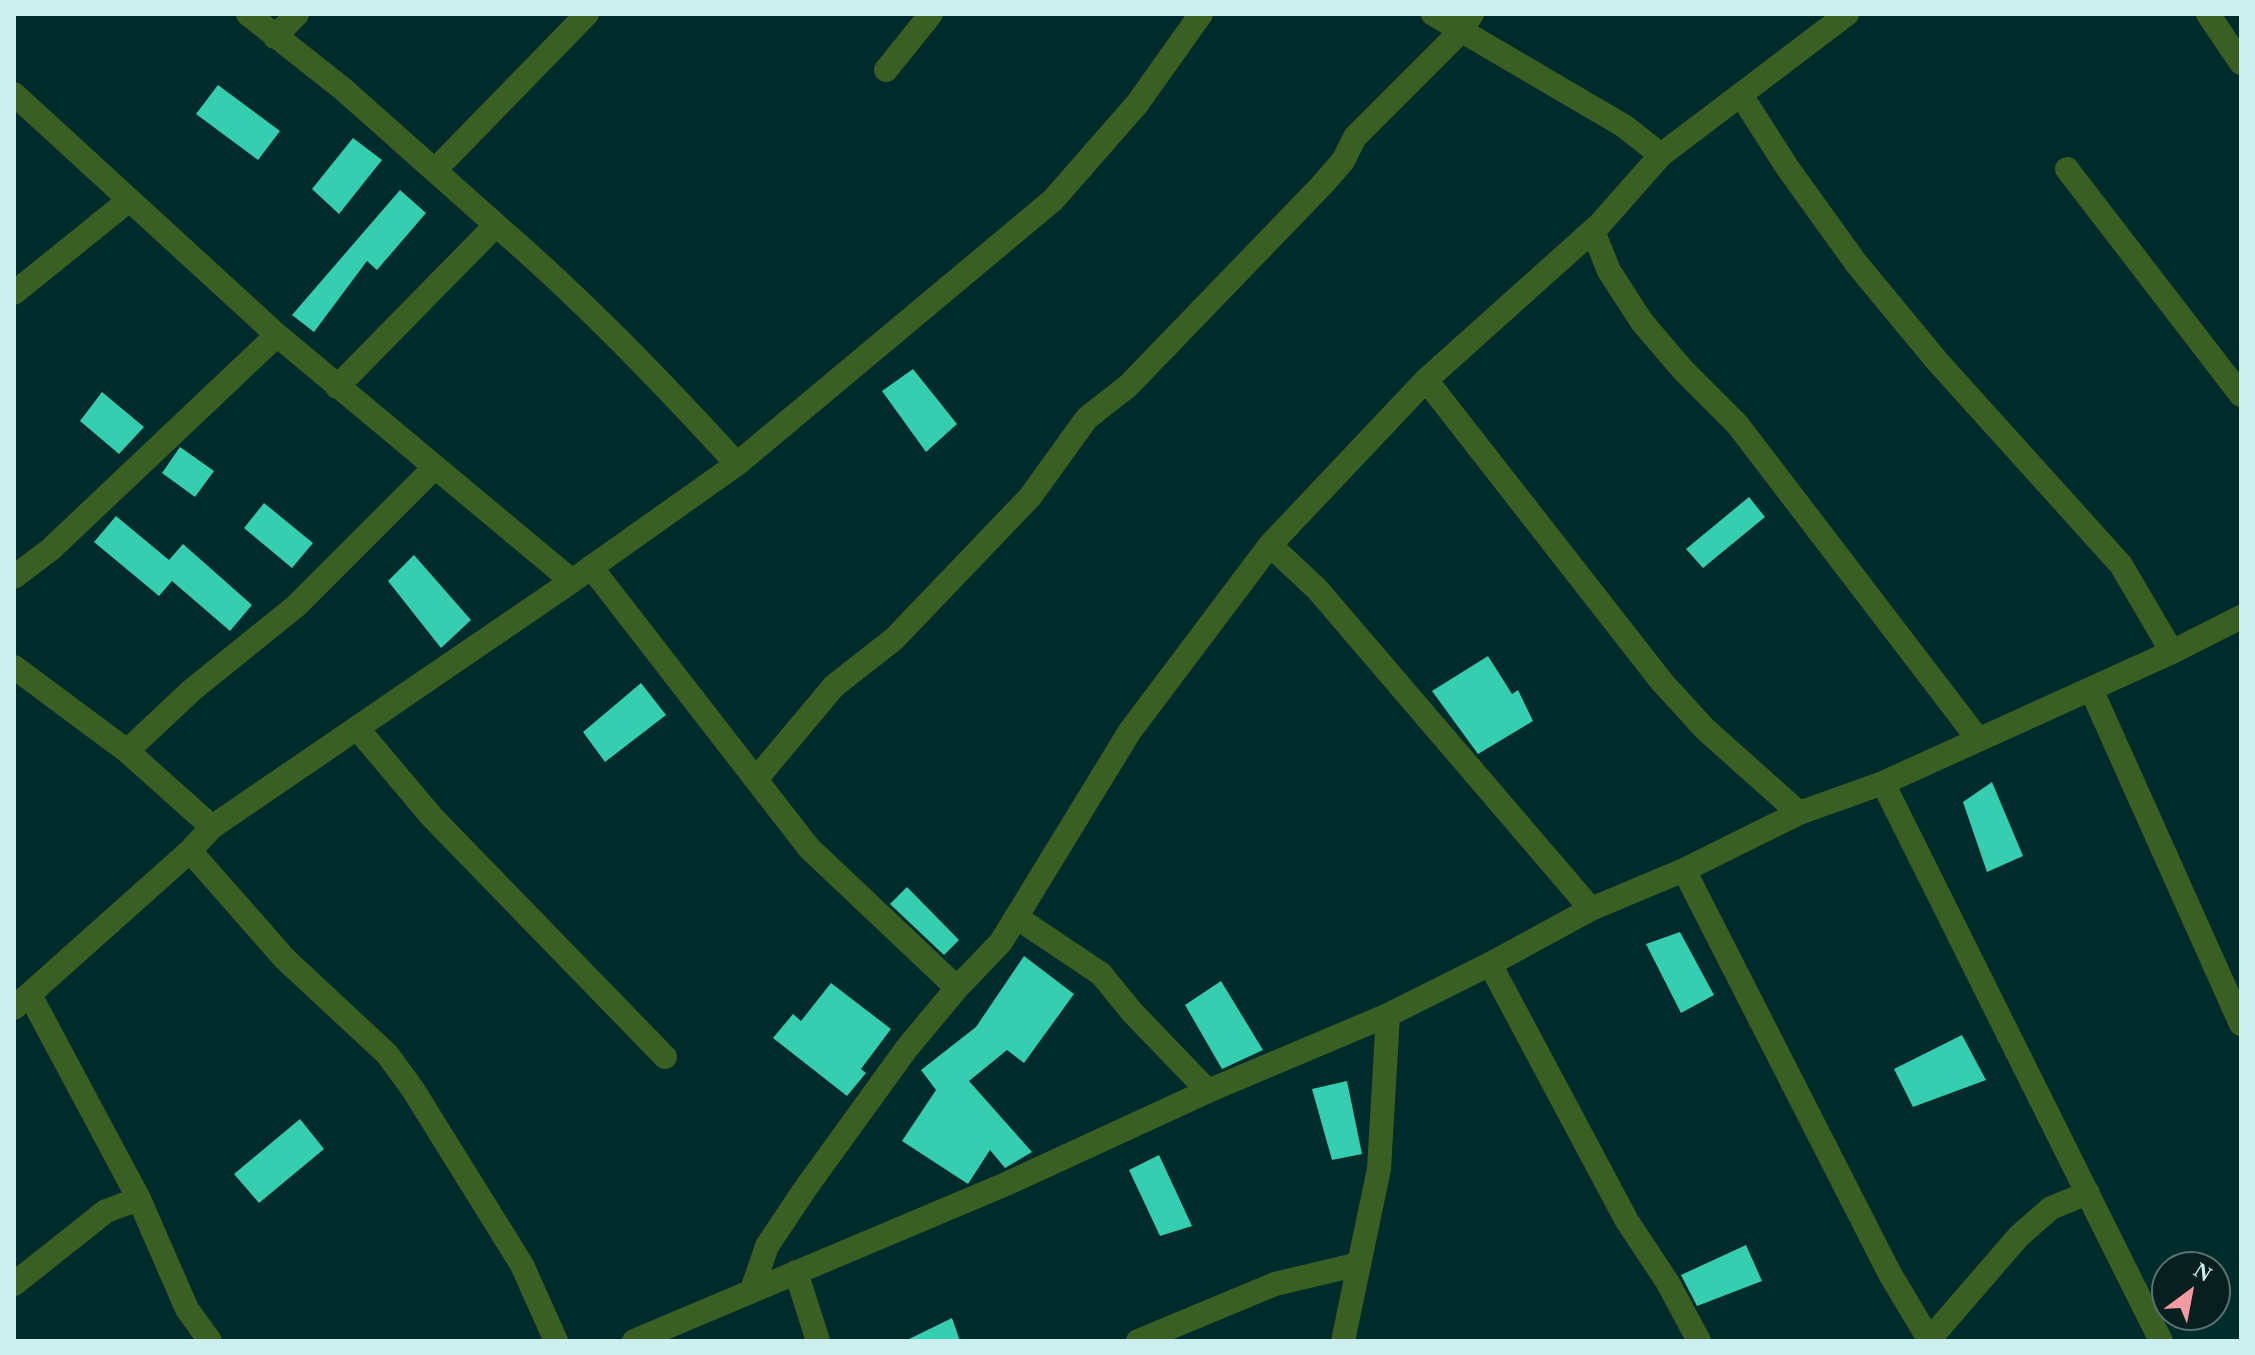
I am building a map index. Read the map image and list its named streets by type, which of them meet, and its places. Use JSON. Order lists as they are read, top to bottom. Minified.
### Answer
{"north":"top right"}
